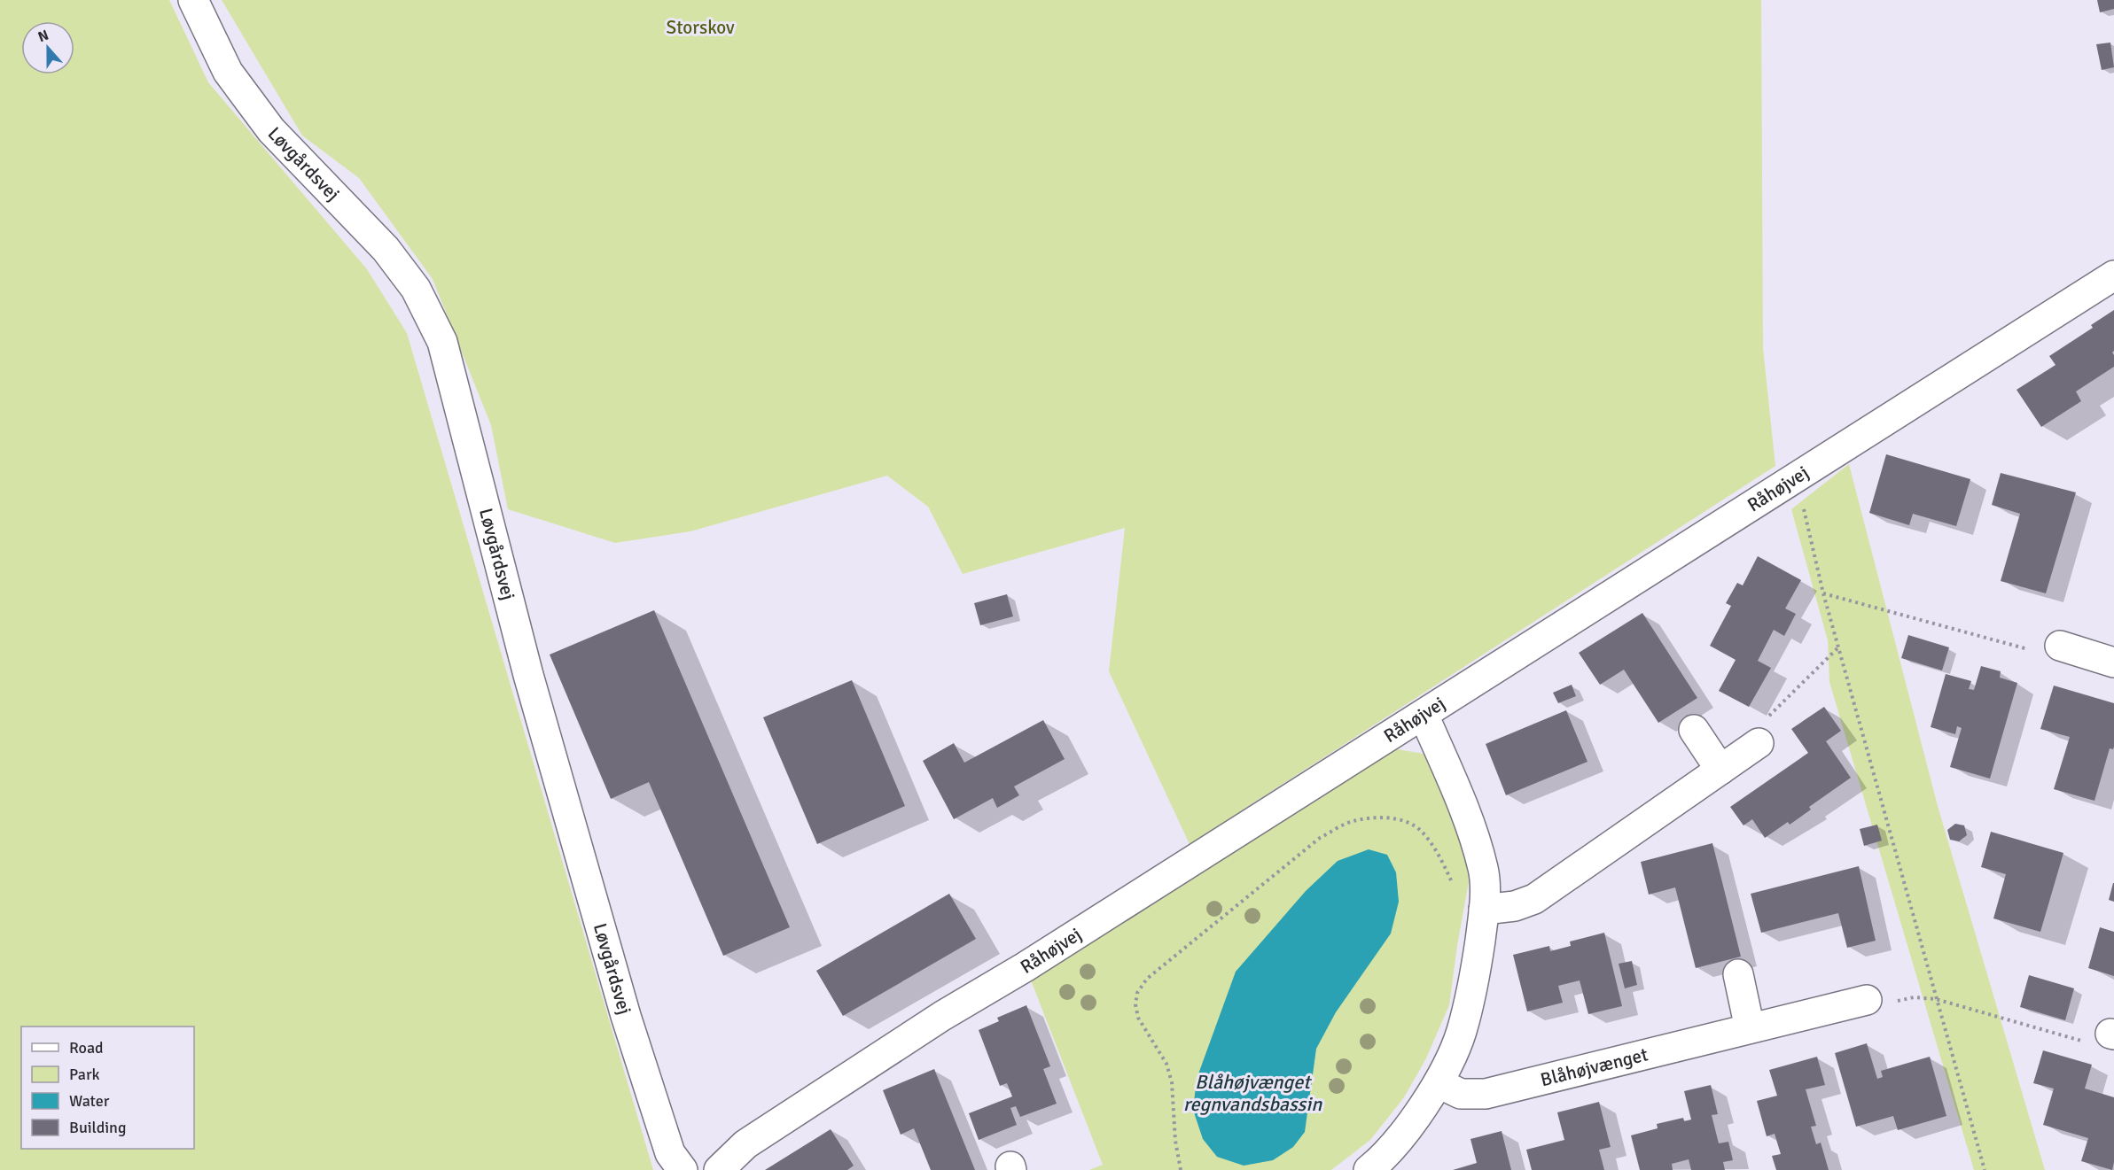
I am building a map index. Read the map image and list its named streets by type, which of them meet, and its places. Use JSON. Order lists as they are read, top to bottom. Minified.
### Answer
{"streets":{"street":["Løvgårdsvej","Råhøjvej","Blåhøjvænget"]},"water":["Blåhøjvænget regnvandsbassin"],"parks":["Storskov"],"legend":["Road","Park","Water","Building"],"north":"top"}
